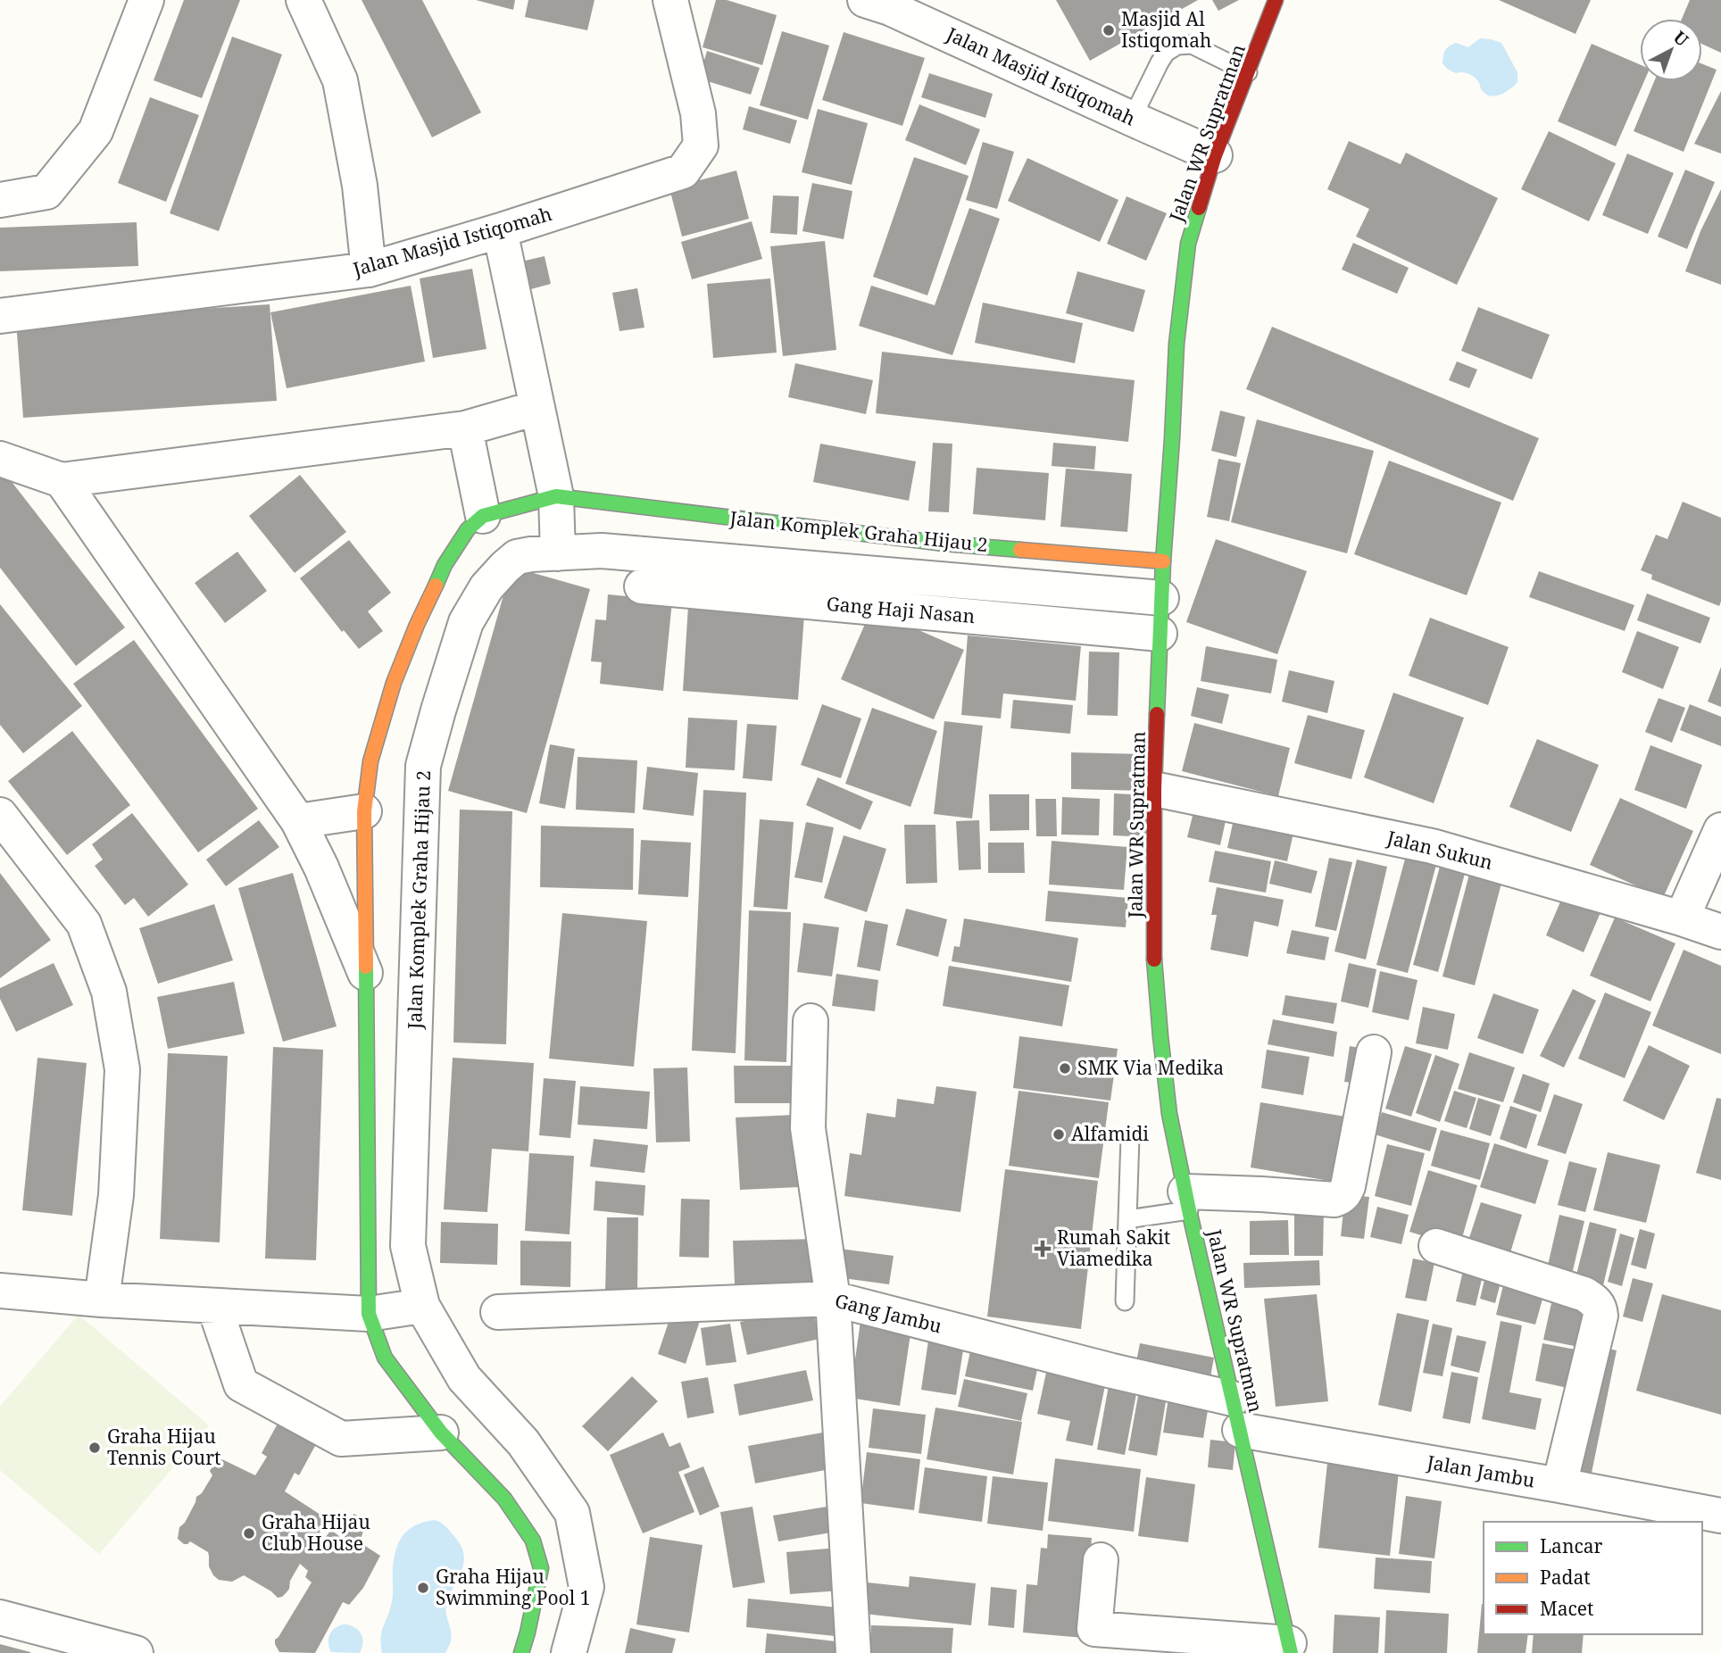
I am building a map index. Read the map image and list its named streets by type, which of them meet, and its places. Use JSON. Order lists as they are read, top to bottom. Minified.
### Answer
{"streets":{"street":["Jalan Masjid Istiqomah","Jalan WR Supratman","Jalan Komplek Graha Hijau 2","Gang Haji Nasan","Jalan Sukun","Gang Jambu","Jalan Jambu"]},"crossings":[["Jalan Masjid Istiqomah","Jalan WR Supratman"],["Jalan WR Supratman","Jalan Komplek Graha Hijau 2"],["Jalan WR Supratman","Gang Haji Nasan"],["Jalan WR Supratman","Jalan Sukun"],["Jalan WR Supratman","Gang Jambu"],["Jalan WR Supratman","Jalan Jambu"],["Gang Jambu","Jalan Jambu"]],"places":{"other":["Masjid Al Istiqomah","SMK Via Medika","Alfamidi","Graha Hijau Tennis Court","Graha Hijau Club House","Graha Hijau Swimming Pool 1"],"health":["Rumah Sakit Viamedika"]},"legend":["Lancar","Padat","Macet"],"north":"top right"}
